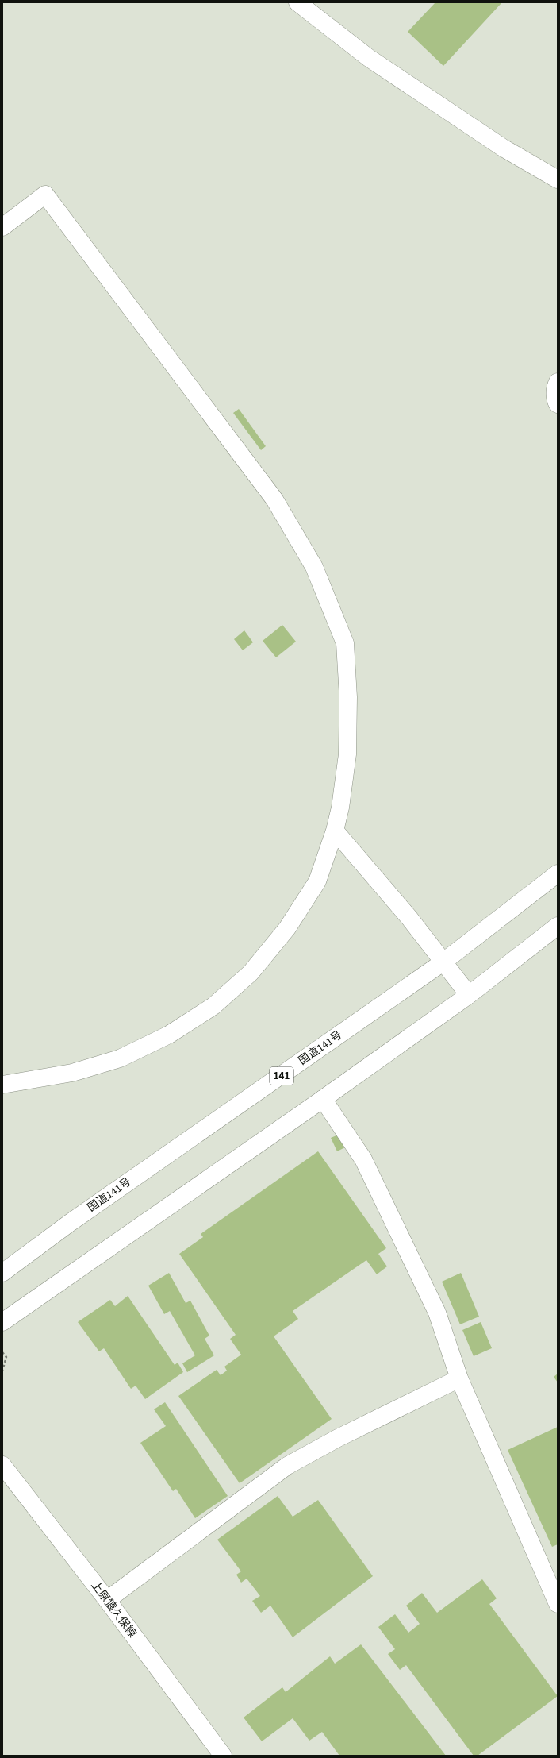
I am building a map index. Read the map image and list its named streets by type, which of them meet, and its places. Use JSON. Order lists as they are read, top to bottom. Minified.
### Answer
{"streets":{"main road":["国道141号","141","上原猿久保線"]}}
